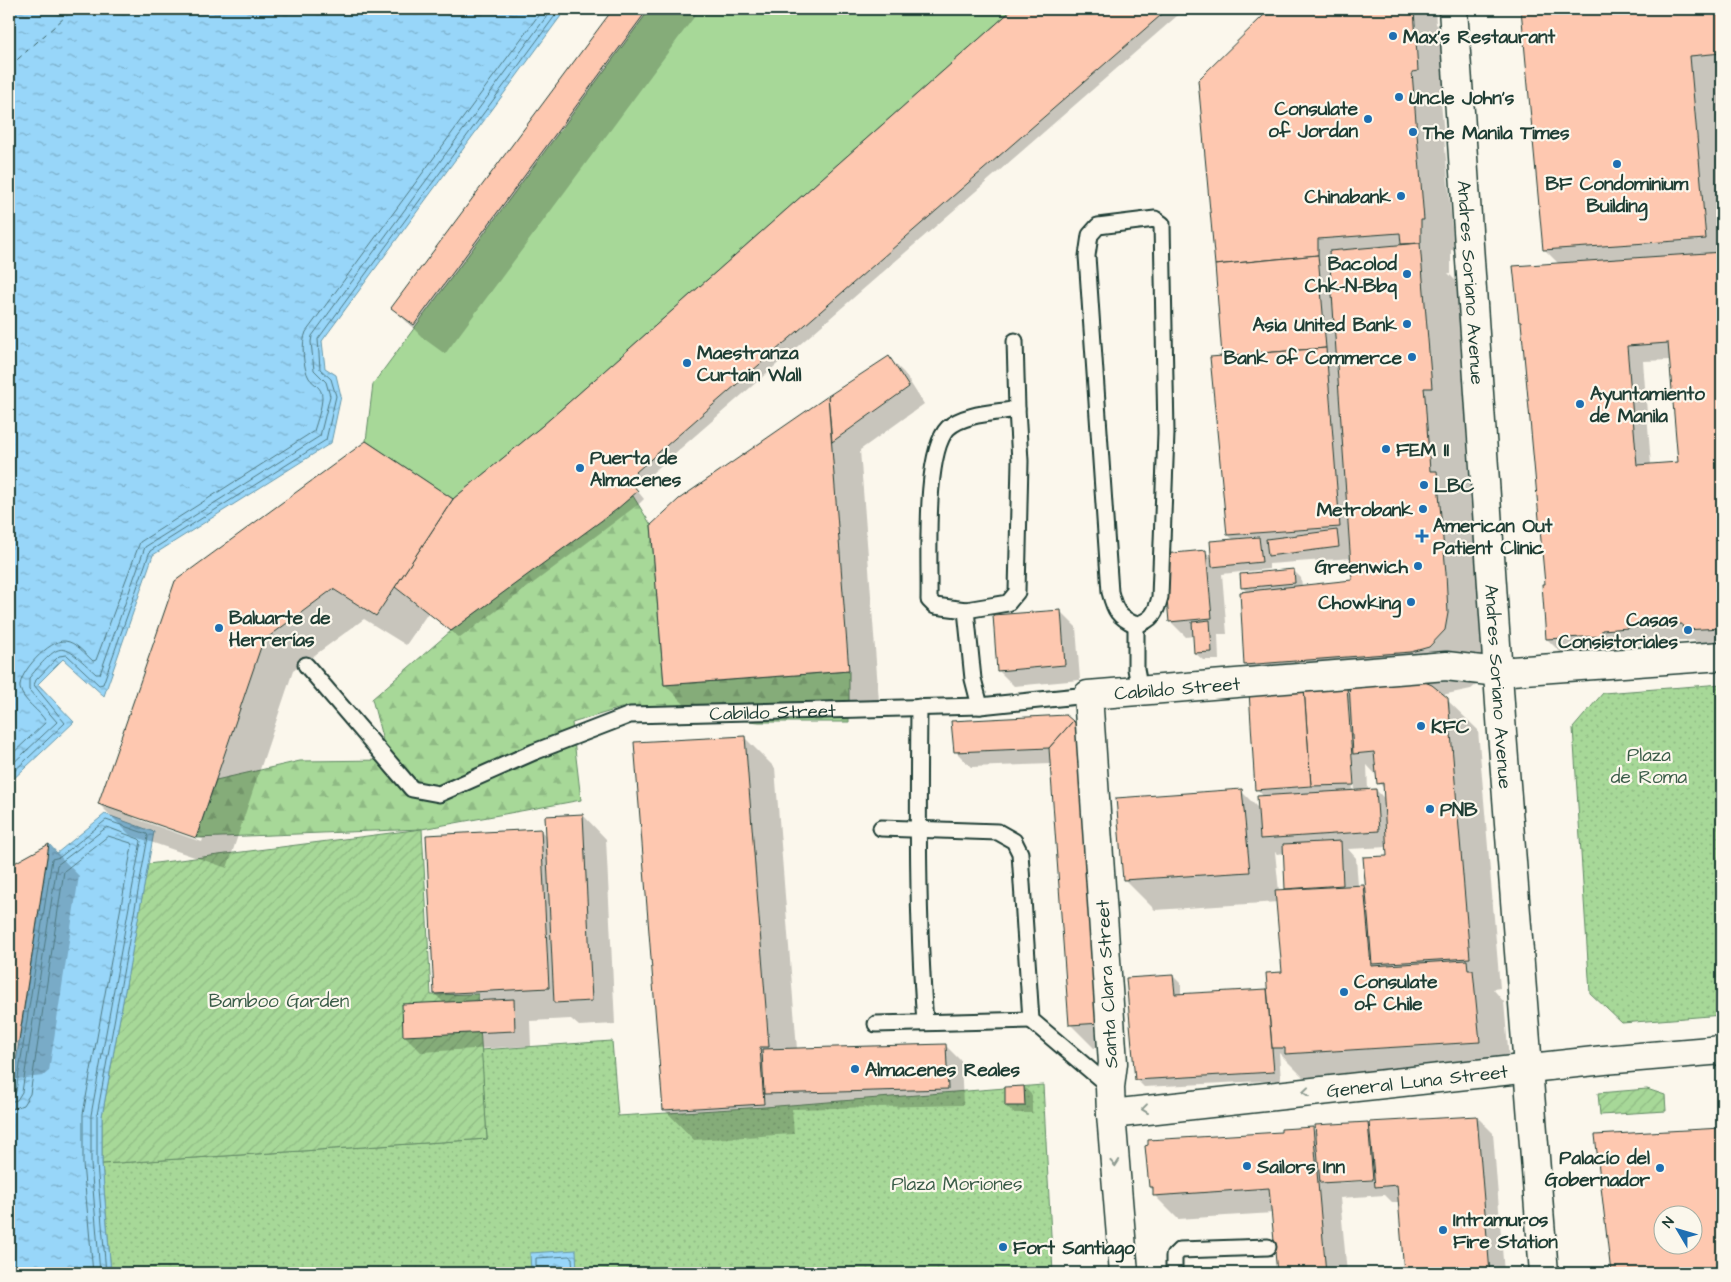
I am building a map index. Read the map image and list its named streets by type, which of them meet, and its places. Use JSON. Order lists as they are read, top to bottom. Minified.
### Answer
{"streets":{"street":["Andres Soriano Avenue","Cabildo Street","Santa Clara Street","General Luna Street"]},"crossings":[["Andres Soriano Avenue","Cabildo Street"],["Andres Soriano Avenue","General Luna Street"],["Cabildo Street","Santa Clara Street"],["Santa Clara Street","General Luna Street"]],"one_way":["General Luna Street"],"parks":["Plaza de Roma","Bamboo Garden","Plaza Moriones"],"places":{"other":["Max's Restaurant","Uncle John's","Consulate of Jordan","The Manila Times","BF Condominium Building","Chinabank","Bacolod Chk-N-Bbq","Asia United Bank","Bank of Commerce","Maestranza Curtain Wall","Ayuntamiento de Manila","FEM II","Puerta de Almacenes","LBC","Metrobank","Greenwich","Chowking","Baluarte de Herrerías","Casas Consistoriales","KFC","PNB","Consulate of Chile","Almacenes Reales","Sailors Inn","Palacío del Gobernador","Intramuros Fire Station","Fort Santiago"],"health":["American Out Patient Clinic"]},"north":"top left"}
